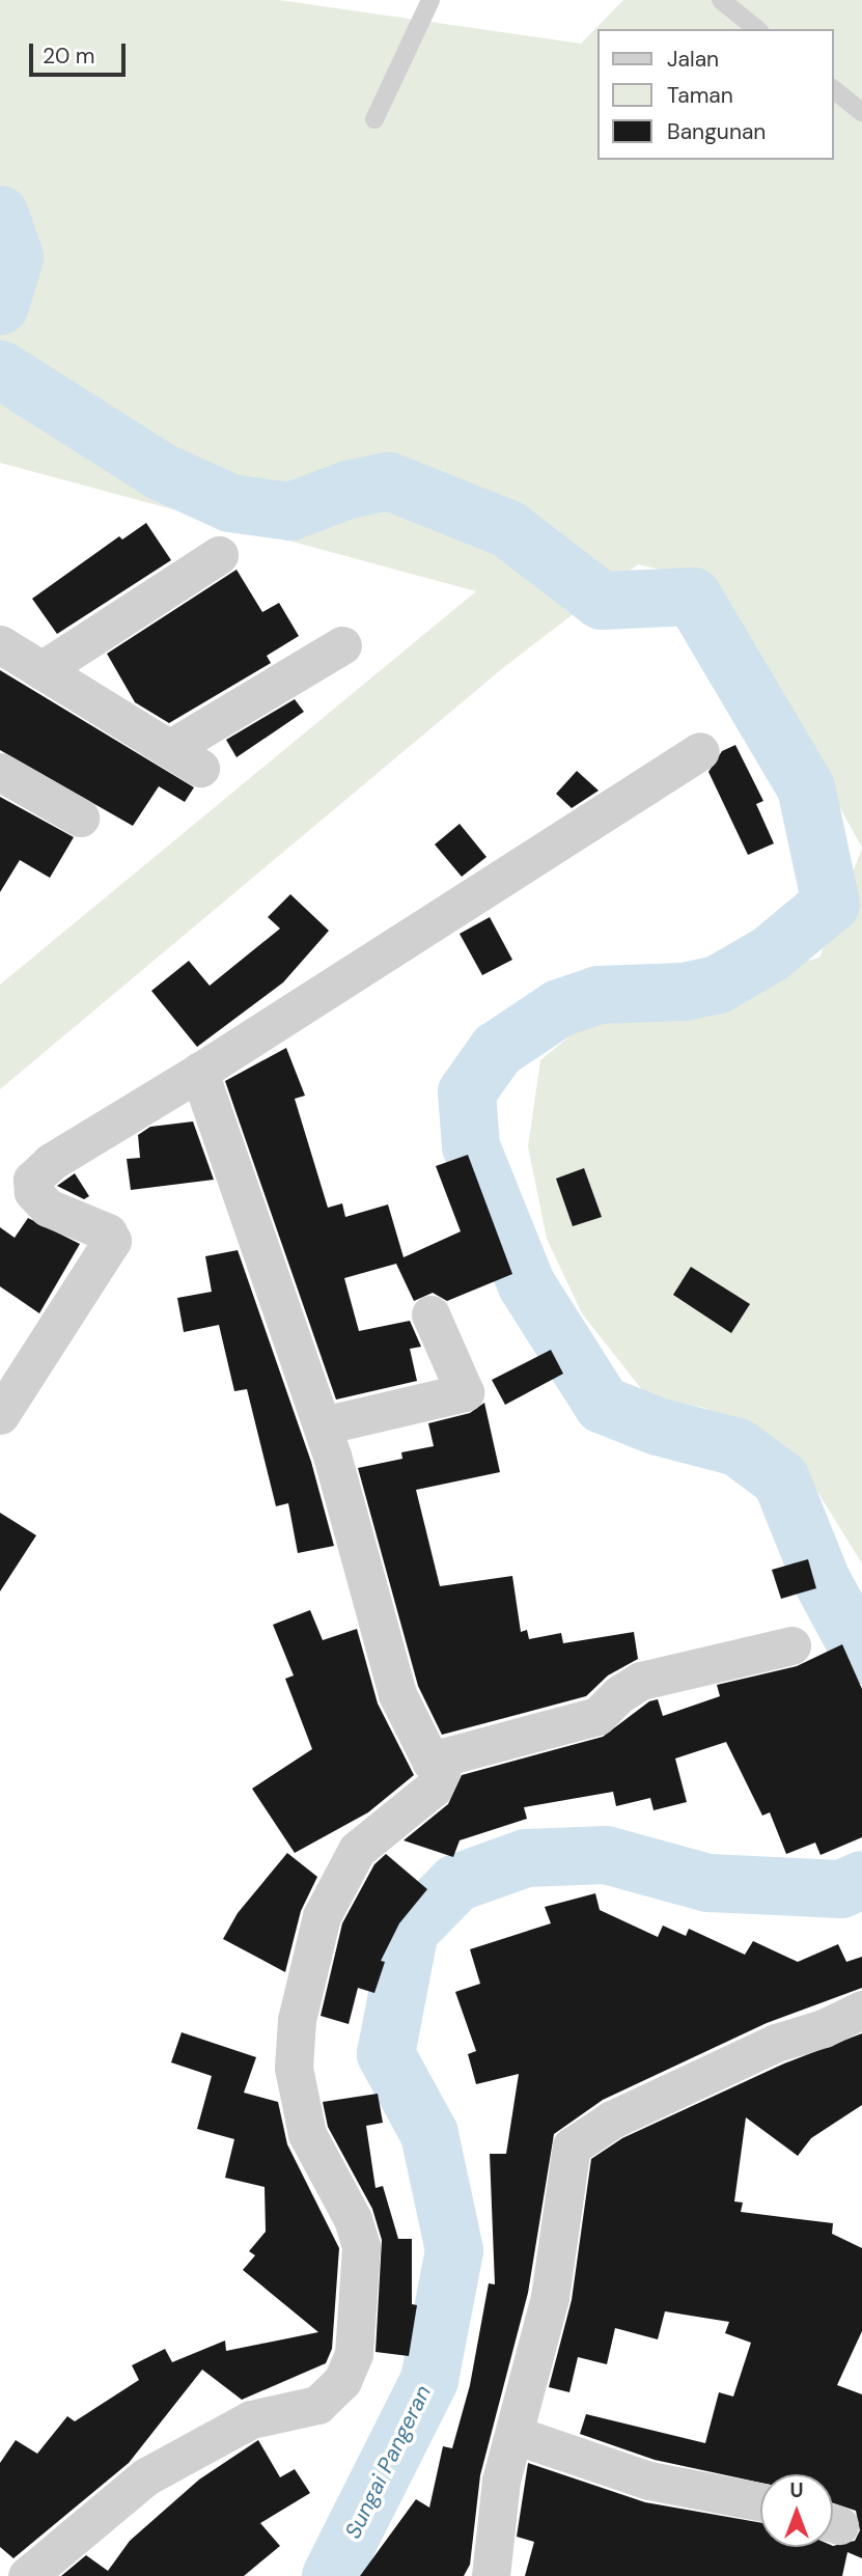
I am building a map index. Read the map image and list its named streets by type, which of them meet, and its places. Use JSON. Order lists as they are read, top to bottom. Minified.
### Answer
{"water":["Sungai Pangeran"],"legend":["Jalan","Taman","Bangunan"],"scale_bar":"20 m","north":"top"}
